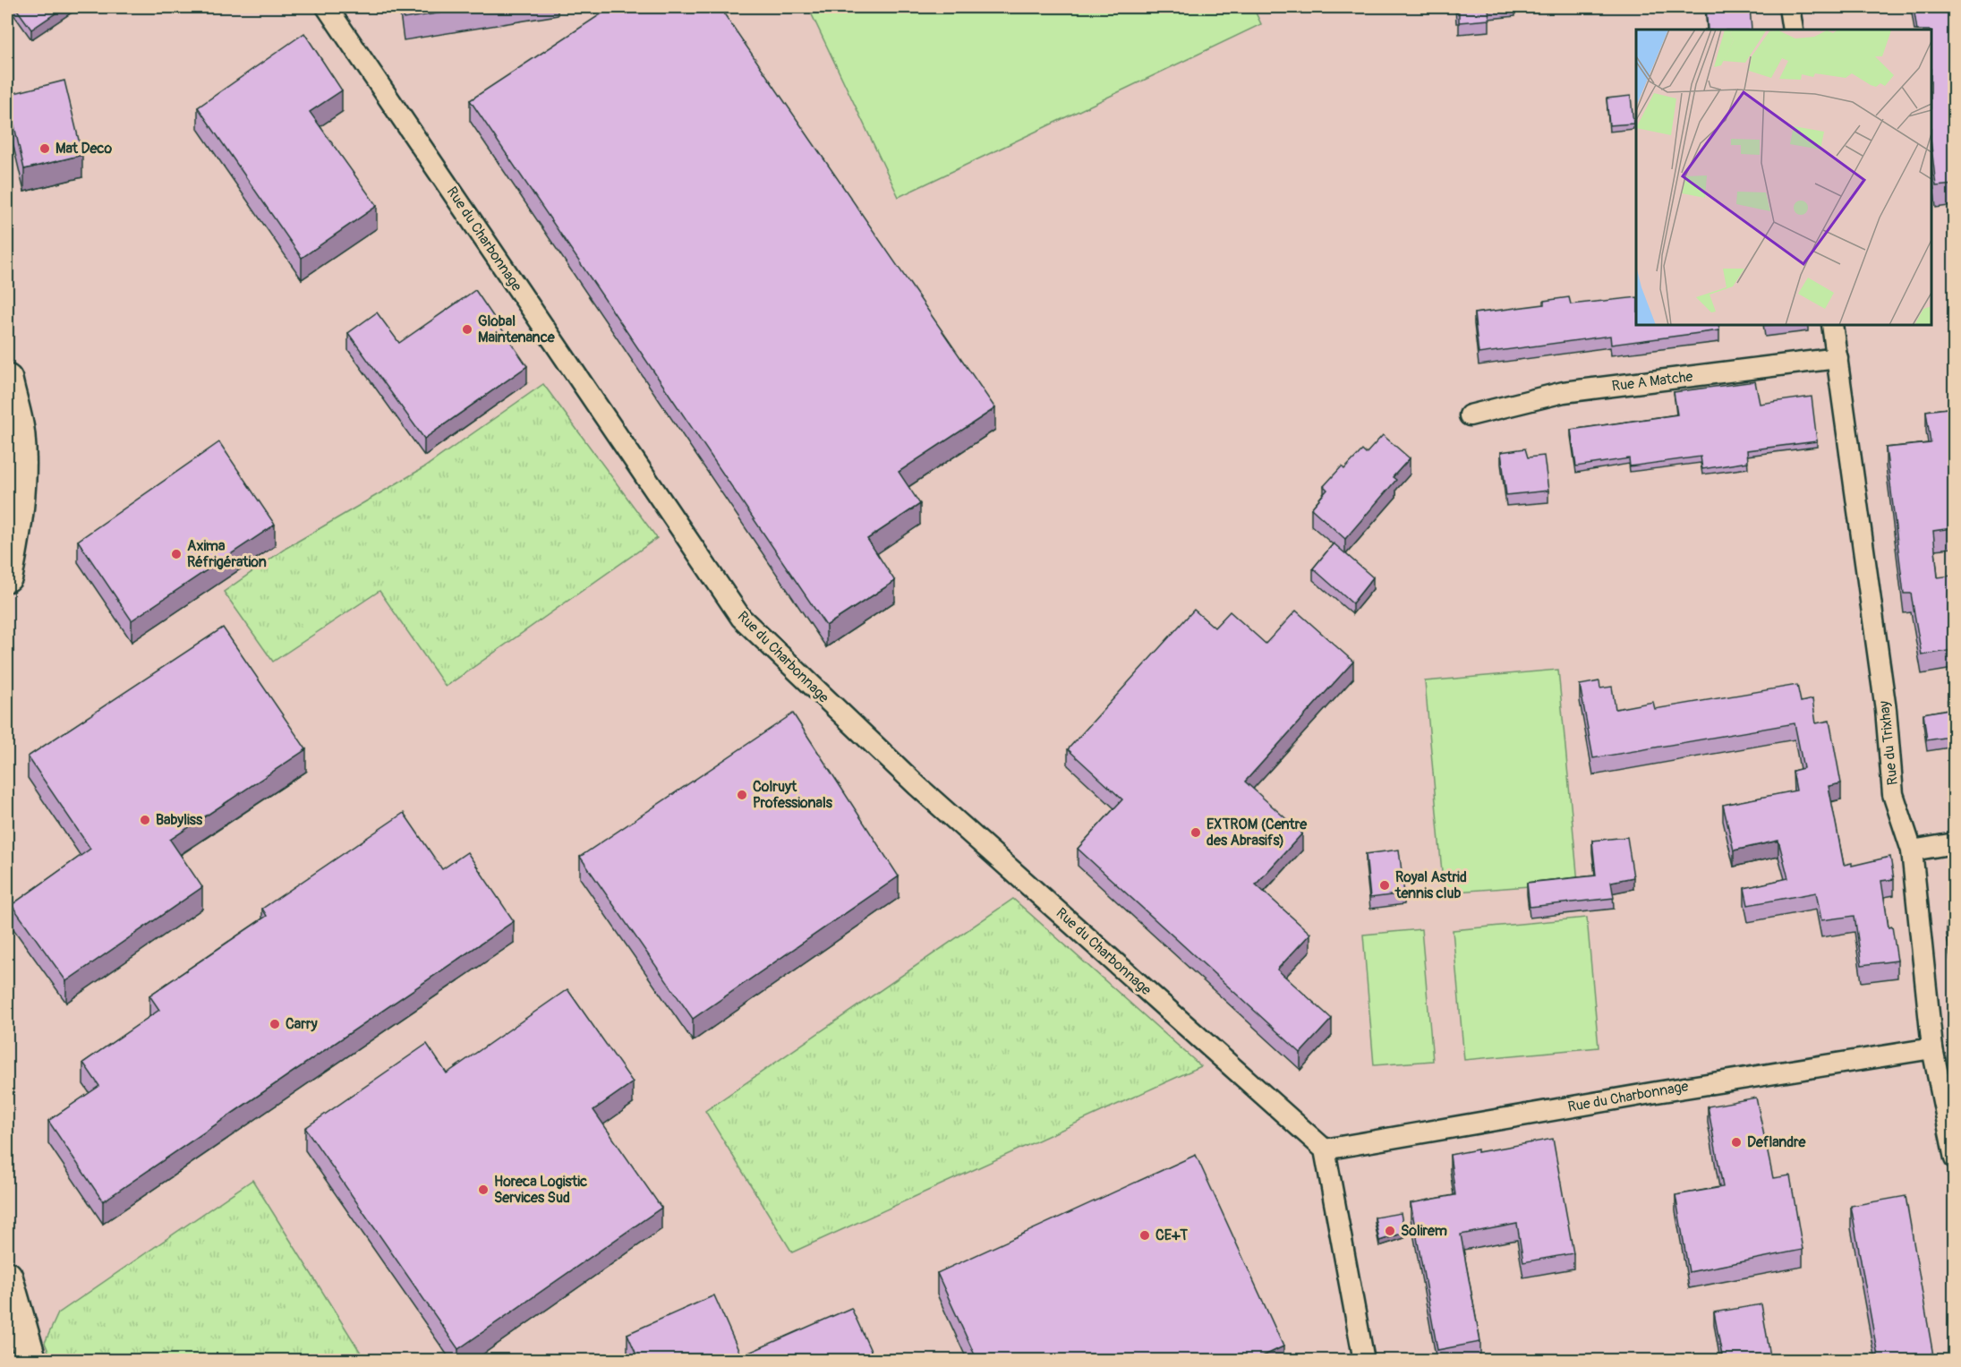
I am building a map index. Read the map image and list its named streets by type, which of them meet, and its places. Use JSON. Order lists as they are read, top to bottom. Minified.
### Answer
{"streets":{"street":["Rue du Charbonnage","Rue A Matche","Rue du Trixhay"]},"crossings":[["Rue du Charbonnage","Rue du Trixhay"],["Rue A Matche","Rue du Trixhay"]],"places":["Mat Deco","Global Maintenance","Axima Réfrigération","Colruyt Professionals","Babyliss","EXTROM (Centre des Abrasifs)","Royal Astrid tennis club","Carry","Deflandre","Horeca Logistic Services Sud","Solirem","CE+T"]}
